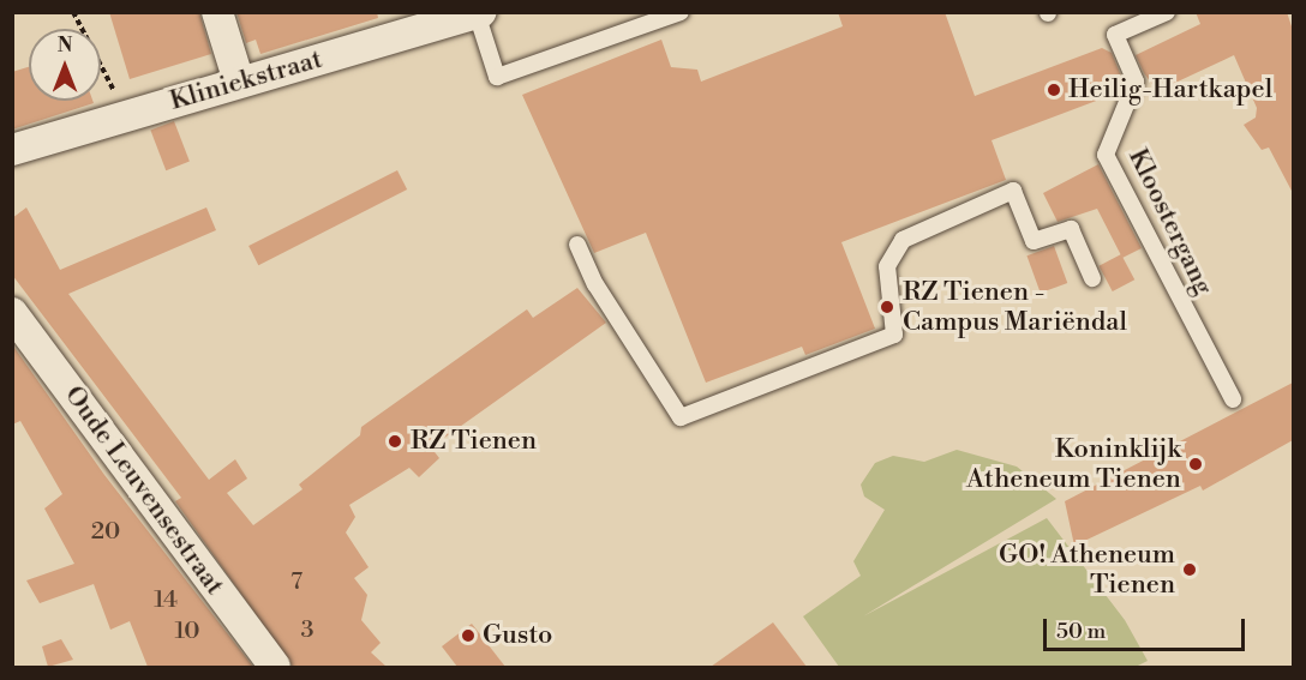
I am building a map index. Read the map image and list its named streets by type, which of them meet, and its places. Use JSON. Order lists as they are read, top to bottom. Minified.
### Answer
{"streets":{"street":["Kliniekstraat","Oude Leuvensestraat"],"lane":["Kloostergang"]},"places":["Heilig-Hartkapel","RZ Tienen - Campus Mariëndal","RZ Tienen","Koninklijk Atheneum Tienen","GO! Atheneum Tienen","Gusto"],"house_numbers":["20","7","14","3","10"],"scale_bar":"50 m","north":"top"}
